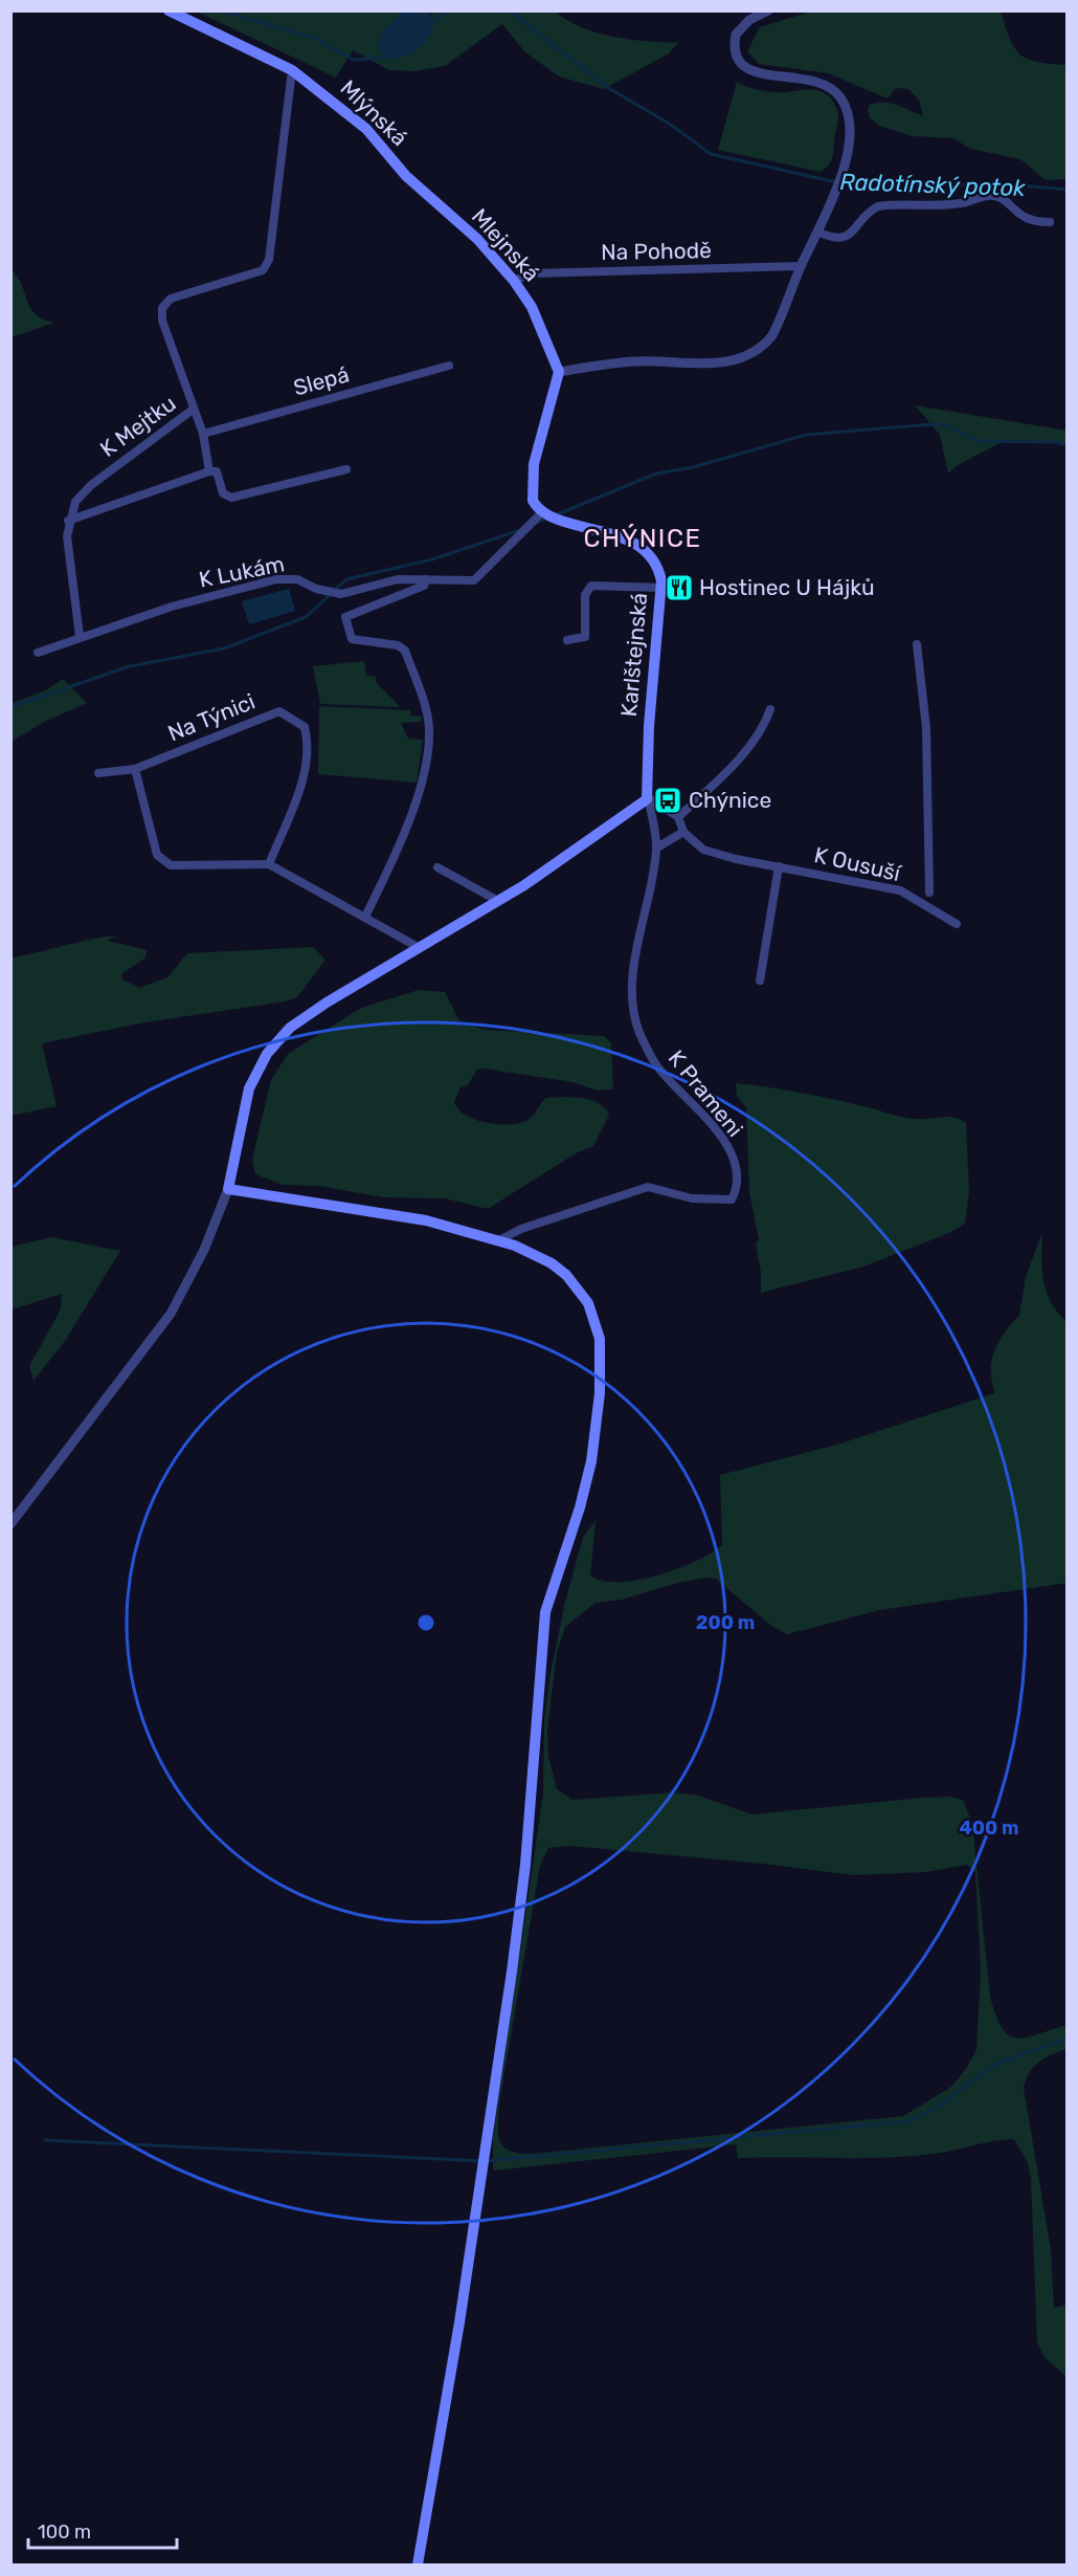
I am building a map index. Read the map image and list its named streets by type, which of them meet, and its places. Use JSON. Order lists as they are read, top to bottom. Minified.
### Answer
{"streets":{"main road":["Mlýnská","Mlejnská","Karlštejnská"],"street":["Na Pohodě","Slepá","K Mejtku","K Lukám","Na Týnici","K Ousuší","K Prameni"]},"crossings":[["Mlýnská","Mlejnská"],["Mlejnská","Na Pohodě"],["Slepá","K Mejtku"],["K Lukám","Karlštejnská"]],"districts":["CHÝNICE"],"water":["Radotínský potok"],"places":{"restaurant":["Hostinec U Hájků"],"bus stop":["Chýnice"]},"scale_bar":"100 m","rings":["200 m","400 m"]}
